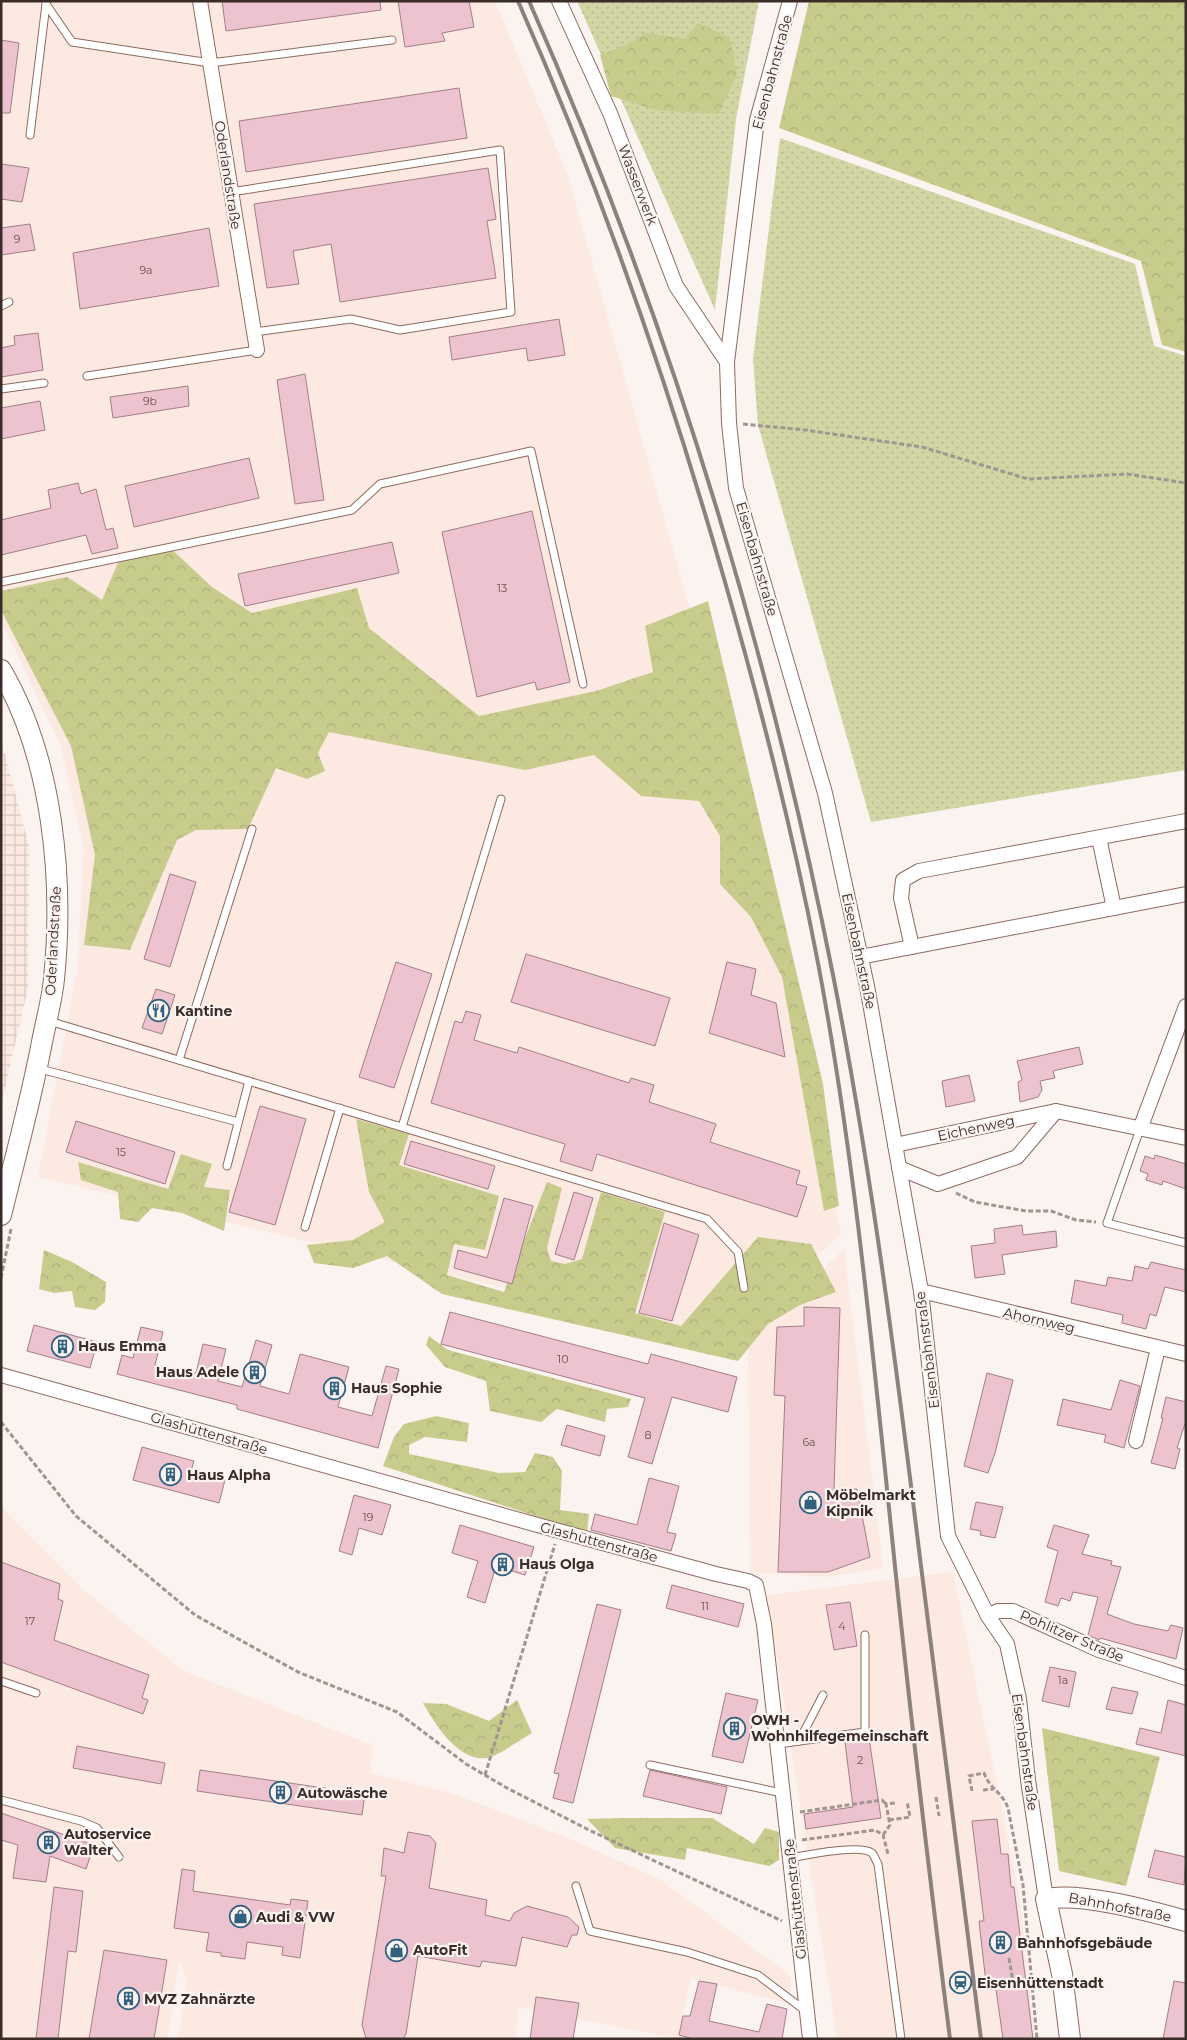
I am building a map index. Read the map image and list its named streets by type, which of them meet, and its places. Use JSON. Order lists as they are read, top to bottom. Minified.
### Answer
{"streets":{"street":["Eisenbahnstraße","Oderlandstraße","Wasserwerk","Eichenweg","Ahornweg","Glashüttenstraße","Pohlitzer Straße","Bahnhofstraße"]},"crossings":[["Eisenbahnstraße","Wasserwerk"],["Eisenbahnstraße","Eichenweg"],["Eisenbahnstraße","Ahornweg"],["Eisenbahnstraße","Pohlitzer Straße"],["Eisenbahnstraße","Bahnhofstraße"]],"places":{"restaurant":["Kantine"],"building":["Haus Emma","Haus Adele","Haus Sophie","Haus Alpha","Haus Olga","OWH - Wohnhilfegemeinschaft","Autowäsche","Autoservice Walter","Bahnhofsgebäude","MVZ Zahnärzte"],"shop":["Möbelmarkt Kipnik","Audi & VW","AutoFit"],"station":["Eisenhüttenstadt"]},"house_numbers":["9","9a","9b","13","15","10","8","6a","19","11","17","4","1a","2"]}
